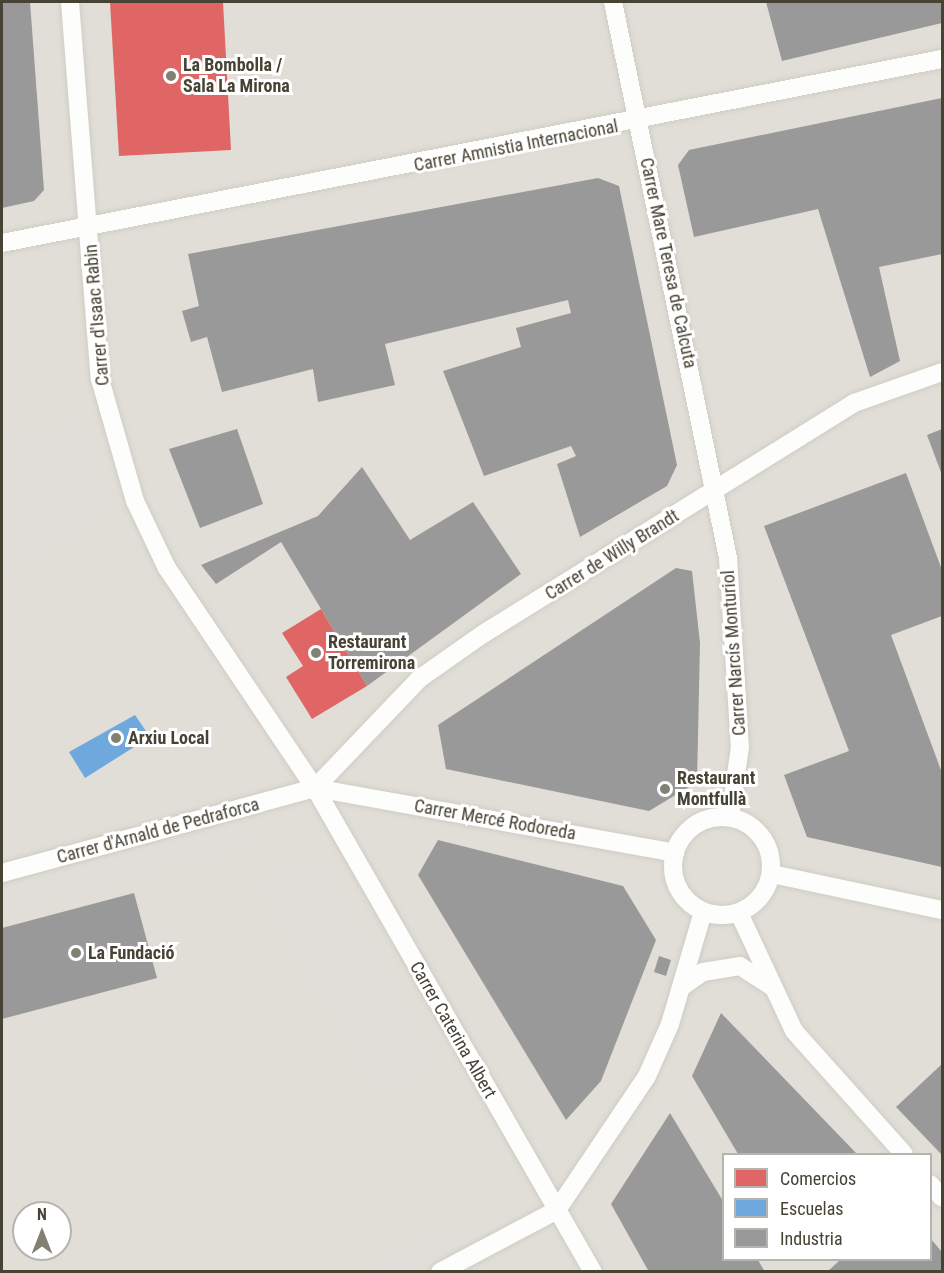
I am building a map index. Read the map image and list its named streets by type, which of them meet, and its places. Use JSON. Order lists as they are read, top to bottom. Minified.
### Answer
{"streets":{"street":["Carrer Amnistia Internacional","Carrer Mare Teresa de Calcuta","Carrer d'Isaac Rabin","Carrer de Willy Brandt","Carrer Narcís Monturiol","Carrer Mercé Rodoreda","Carrer d'Arnald de Pedraforca","Carrer Caterina Albert"]},"crossings":[["Carrer Amnistia Internacional","Carrer Mare Teresa de Calcuta"],["Carrer Amnistia Internacional","Carrer d'Isaac Rabin"],["Carrer Mare Teresa de Calcuta","Carrer de Willy Brandt"],["Carrer Mare Teresa de Calcuta","Carrer Narcís Monturiol"],["Carrer d'Isaac Rabin","Carrer de Willy Brandt"],["Carrer d'Isaac Rabin","Carrer Mercé Rodoreda"],["Carrer d'Isaac Rabin","Carrer d'Arnald de Pedraforca"],["Carrer d'Isaac Rabin","Carrer Caterina Albert"],["Carrer de Willy Brandt","Carrer Narcís Monturiol"],["Carrer de Willy Brandt","Carrer Mercé Rodoreda"],["Carrer de Willy Brandt","Carrer d'Arnald de Pedraforca"],["Carrer de Willy Brandt","Carrer Caterina Albert"],["Carrer Narcís Monturiol","Carrer Mercé Rodoreda"],["Carrer Mercé Rodoreda","Carrer d'Arnald de Pedraforca"],["Carrer Mercé Rodoreda","Carrer Caterina Albert"],["Carrer d'Arnald de Pedraforca","Carrer Caterina Albert"]],"places":["La Bombolla / Sala La Mirona","Restaurant Torremirona","Arxiu Local","Restaurant Montfullà","La Fundació"],"legend":["Comercios","Escuelas","Industria"],"north":"top"}
